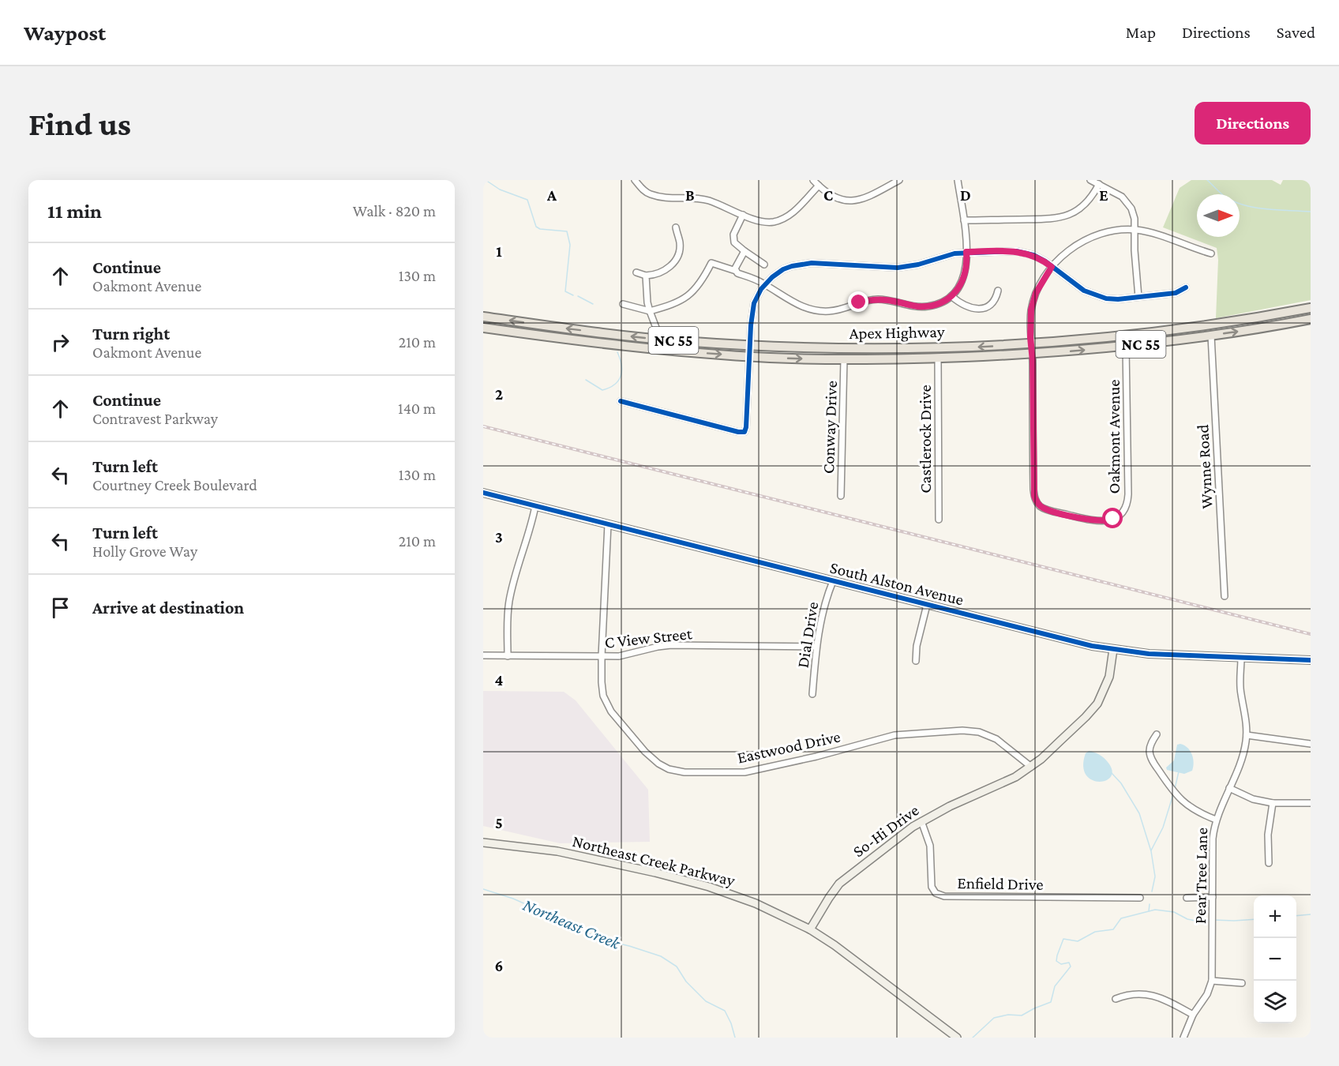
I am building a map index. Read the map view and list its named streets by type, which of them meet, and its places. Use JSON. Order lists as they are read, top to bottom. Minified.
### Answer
{"streets":{"main road":["Apex Highway","NC 55"],"street":["Conway Drive","Oakmont Avenue","Castlerock Drive","Wynne Road","South Alston Avenue","Dial Drive","C View Street","Eastwood Drive","So-Hi Drive","Northeast Creek Parkway","Pear Tree Lane","Enfield Drive"]},"crossings":[["Apex Highway","Conway Drive"],["Apex Highway","Oakmont Avenue"],["Apex Highway","Castlerock Drive"],["Apex Highway","Wynne Road"],["South Alston Avenue","Dial Drive"],["South Alston Avenue","Eastwood Drive"],["South Alston Avenue","So-Hi Drive"],["South Alston Avenue","Pear Tree Lane"],["Dial Drive","C View Street"],["C View Street","Eastwood Drive"],["Eastwood Drive","So-Hi Drive"],["So-Hi Drive","Northeast Creek Parkway"],["So-Hi Drive","Enfield Drive"]],"water":["Northeast Creek"],"north":"right","page":{"header":"Waypost","nav":["Map","Directions","Saved"],"buttons":"Directions","title":"Find us","heading":["11 min","Walk · 820 m"],"list":[["Continue","Oakmont Avenue","130 m"],["Turn right","Oakmont Avenue","210 m"],["Continue","Contravest Parkway","140 m"],["Turn left","Courtney Creek Boulevard","130 m"],["Turn left","Holly Grove Way","210 m"],"Arrive at destination"],"map_buttons":["+","−"]},"grid":{"columns":["A","B","C","D","E"],"rows":["1","2","3","4","5","6"]}}
